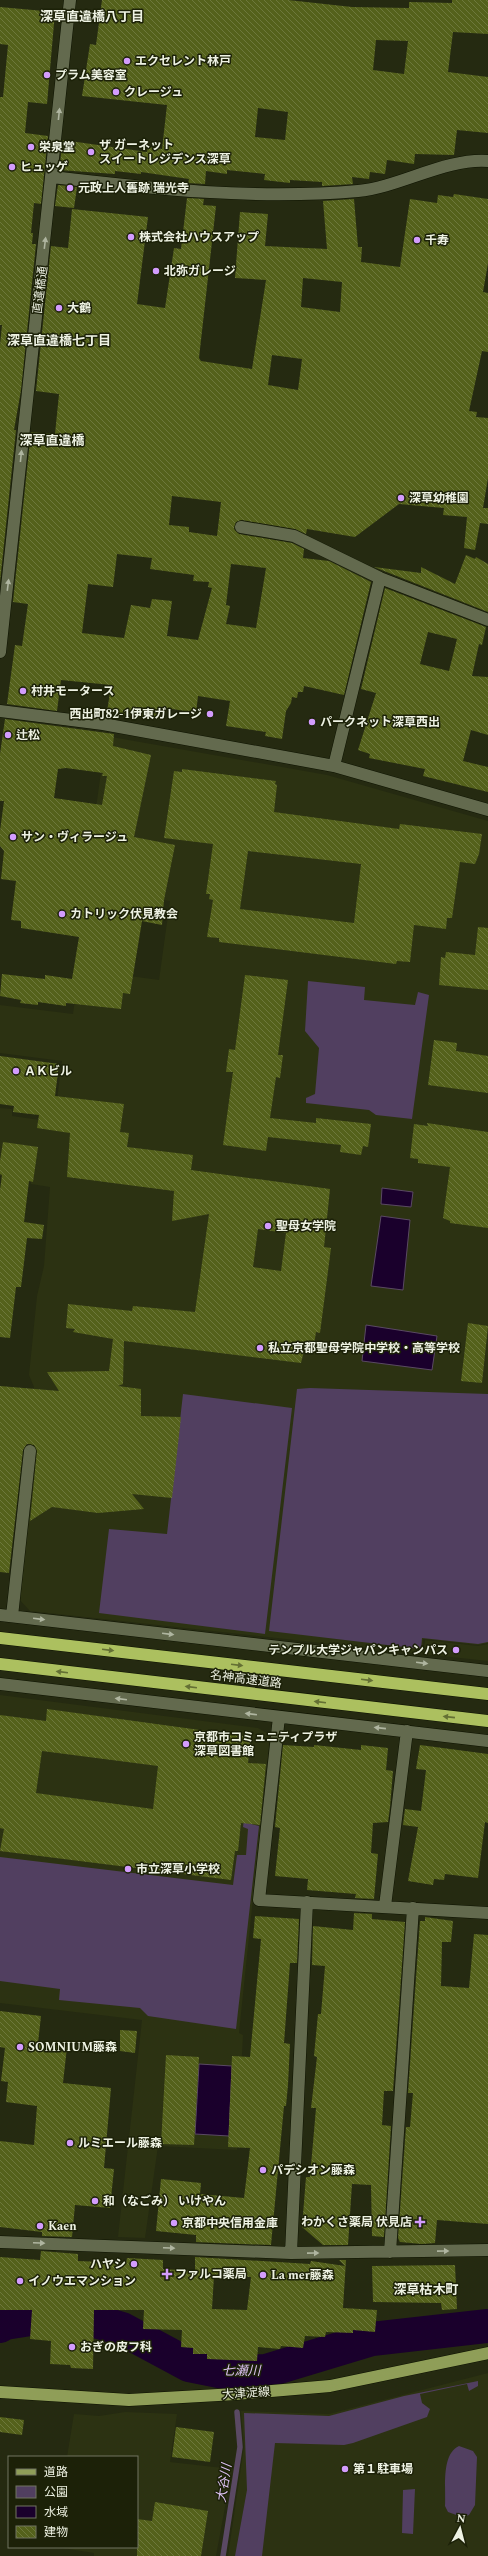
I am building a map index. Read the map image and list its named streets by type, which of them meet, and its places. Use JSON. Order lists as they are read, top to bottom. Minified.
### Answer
{"streets":{"highway":["名神高速道路"],"main road":["大津淀線"],"street":["直違橋通"]},"one_way":["直違橋通"],"districts":["深草直違橋八丁目","深草直違橋七丁目","深草直違橋","深草枯木町"],"water":["七瀬川","大谷川"],"places":{"other":["エクセレント林戸","プラム美容室","クレージュ","栄泉堂","ザ ガーネット スイートレジデンス深草","ヒュッゲ","元政上人舊跡 瑞光寺","株式会社ハウスアップ","千寿","北弥ガレージ","大鶴","深草幼稚園","村井モータース","西出町82-1伊東ガレージ","パークネット深草西出","辻松","サン・ヴィラージュ","カトリック伏見教会","ＡＫビル","聖母女学院","私立京都聖母学院中学校・高等学校","テンプル大学ジャパンキャンパス","京都市コミュニティプラザ 深草図書館","市立深草小学校","SOMNIUM藤森","ルミエール藤森","パデシオン藤森","和（なごみ） いけやん","京都中央信用金庫","Kaen","ハヤシ","La mer藤森","イノウエマンション","おぎの皮フ科","第１駐車場"],"health":["わかくさ薬局 伏見店","ファルコ薬局"]},"legend":["道路","公園","水域","建物"],"north":"top"}
